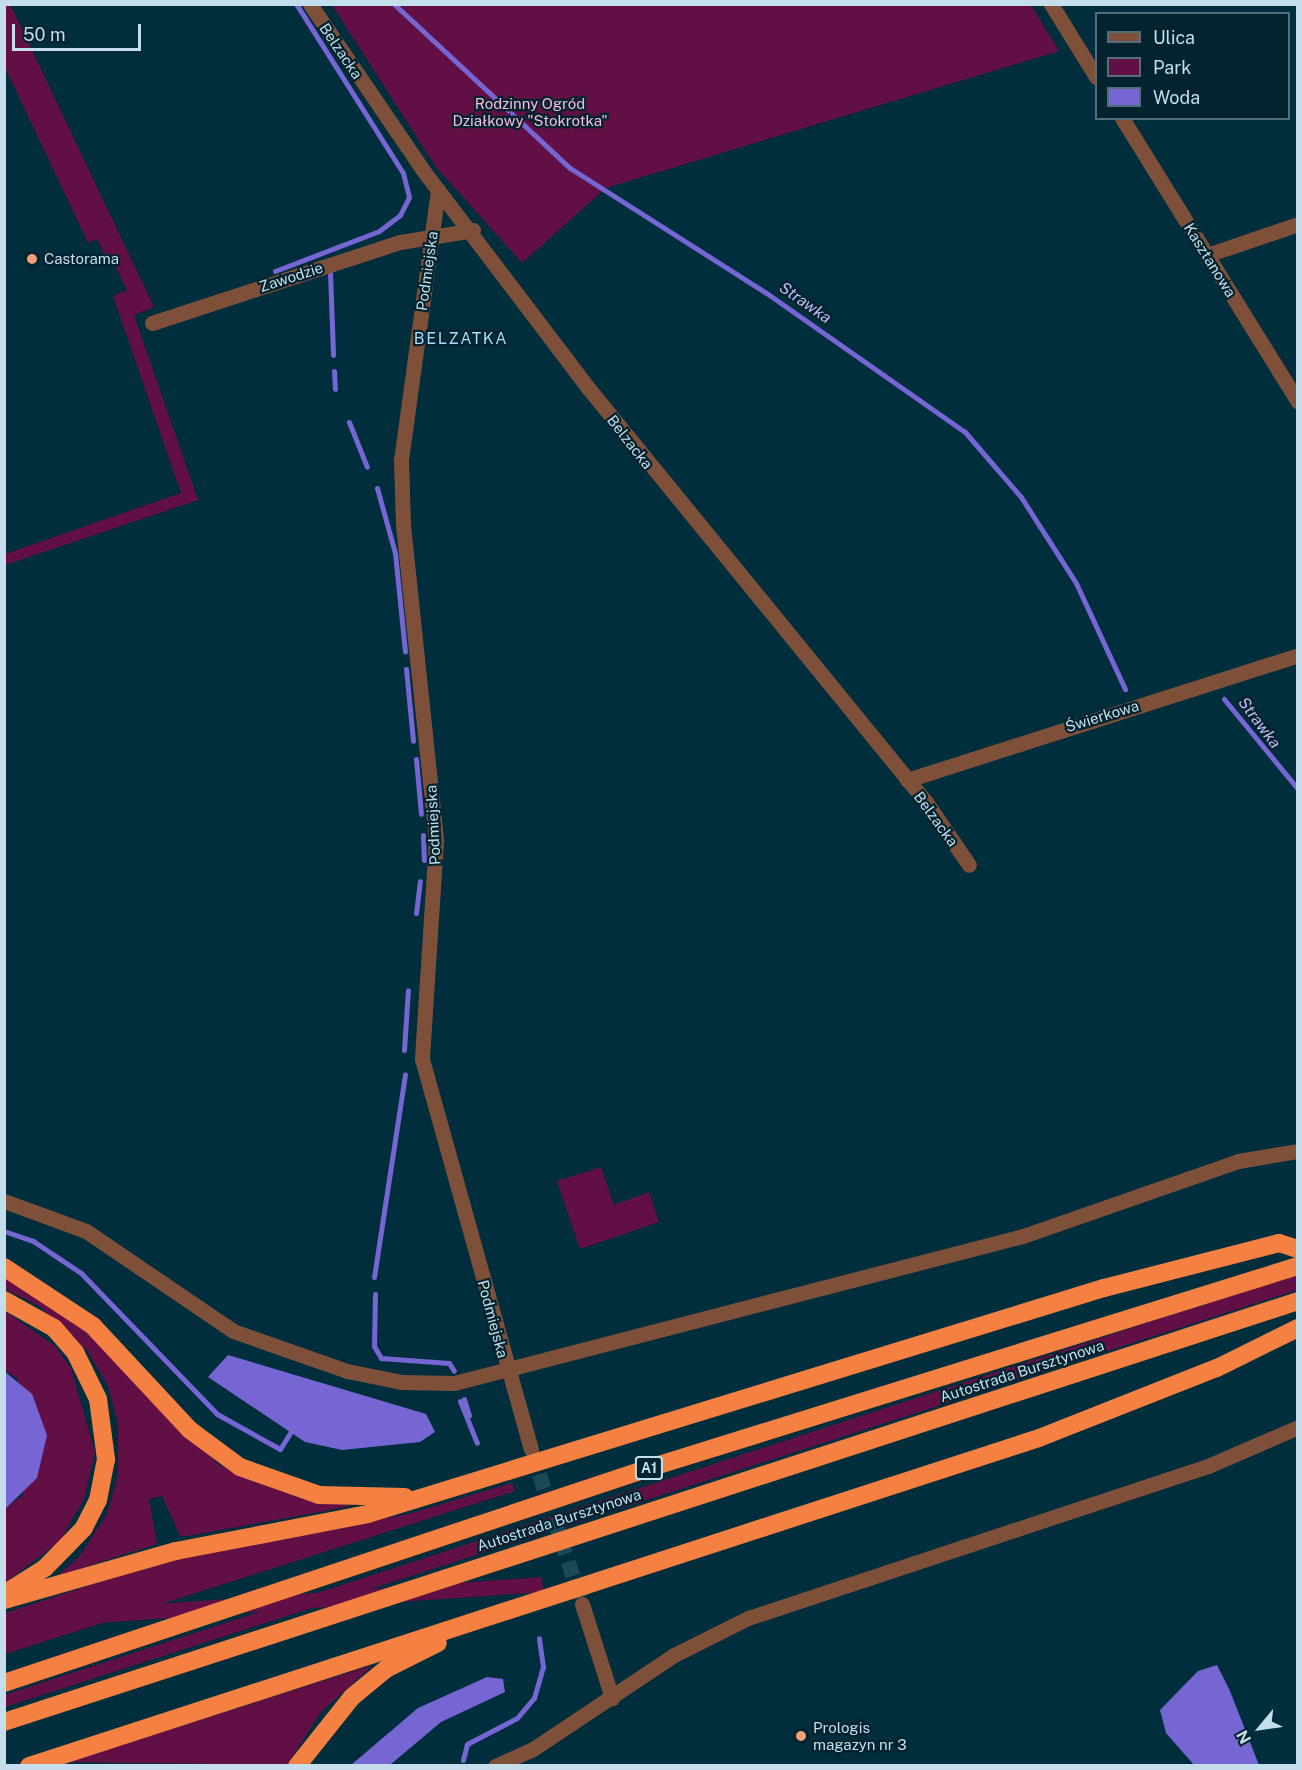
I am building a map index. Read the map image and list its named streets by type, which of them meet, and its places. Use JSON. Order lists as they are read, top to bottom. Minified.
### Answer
{"streets":{"highway":["Autostrada Bursztynowa","A1"],"street":["Belzacka","Kasztanowa","Podmiejska","Zawodzie","Świerkowa"]},"crossings":[["Belzacka","Podmiejska"],["Belzacka","Zawodzie"],["Belzacka","Świerkowa"],["Podmiejska","Zawodzie"]],"districts":["BELZATKA"],"water":["Strawka"],"parks":["Rodzinny Ogród Działkowy \"Stokrotka\""],"places":["Castorama","Prologis magazyn nr 3"],"legend":["Ulica","Park","Woda"],"scale_bar":"50 m","north":"bottom left"}
